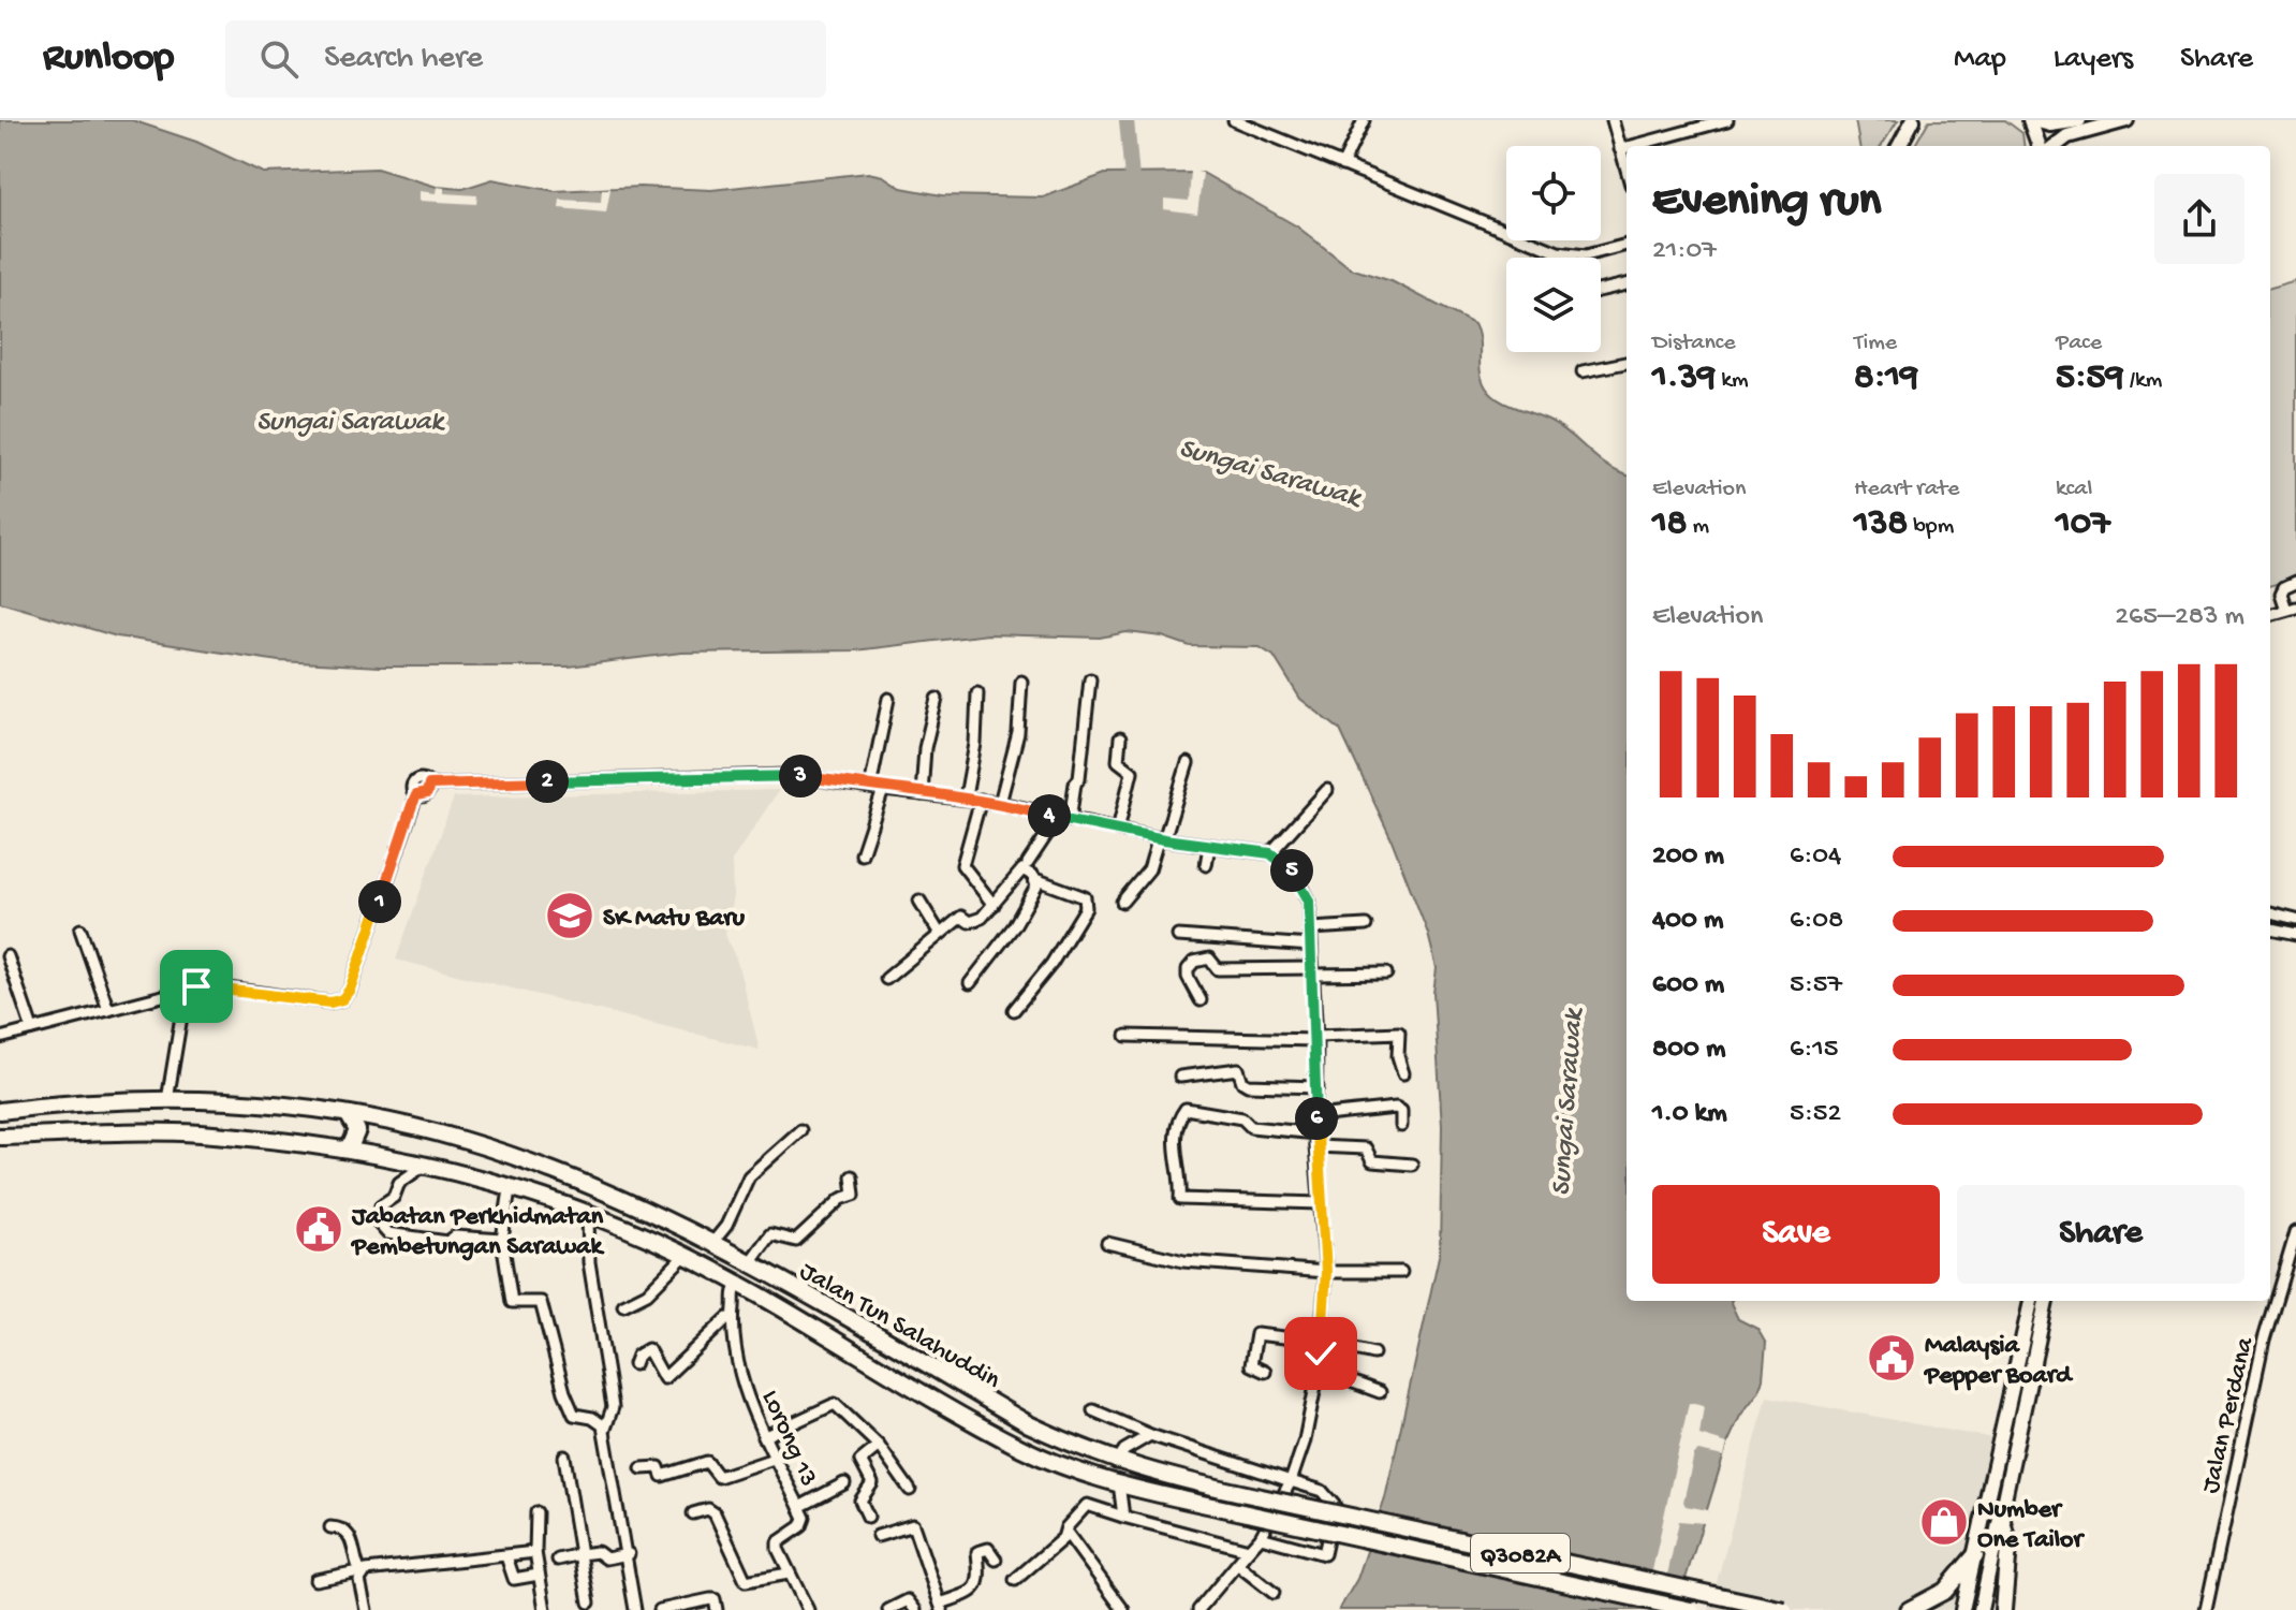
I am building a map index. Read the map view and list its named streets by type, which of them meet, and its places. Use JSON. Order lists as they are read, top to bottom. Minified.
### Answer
{"streets":{"highway":["Jalan Tun Salahuddin","Q3082A"],"street":["Jalan Perdana","Lorong 13"]},"water":["Sungai Sarawak"],"places":{"school or university":["SK Matu Baru"],"public building":["Jabatan Perkhidmatan Pembetungan Sarawak","Malaysia Pepper Board"],"shop":["Number One Tailor"]},"page":{"header":"Runloop","search":"Search here","nav":["Map","Layers","Share"],"heading":["Evening run","21:07"],"stats":[["Distance","1.39 km"],["Time","8:19"],["Pace","5:59 /km"],["Elevation","18 m"],["Heart rate","138 bpm"],["kcal","107"]],"chart":["Elevation","265–283 m"],"pins":["3","2","4","5","1","6"],"list":[{"name":"200 m","note":"6:04"},{"name":"400 m","note":"6:08"},{"name":"600 m","note":"5:57"},{"name":"800 m","note":"6:15"},{"name":"1.0 km","note":"5:52"}],"buttons":["Save","Share"]}}
